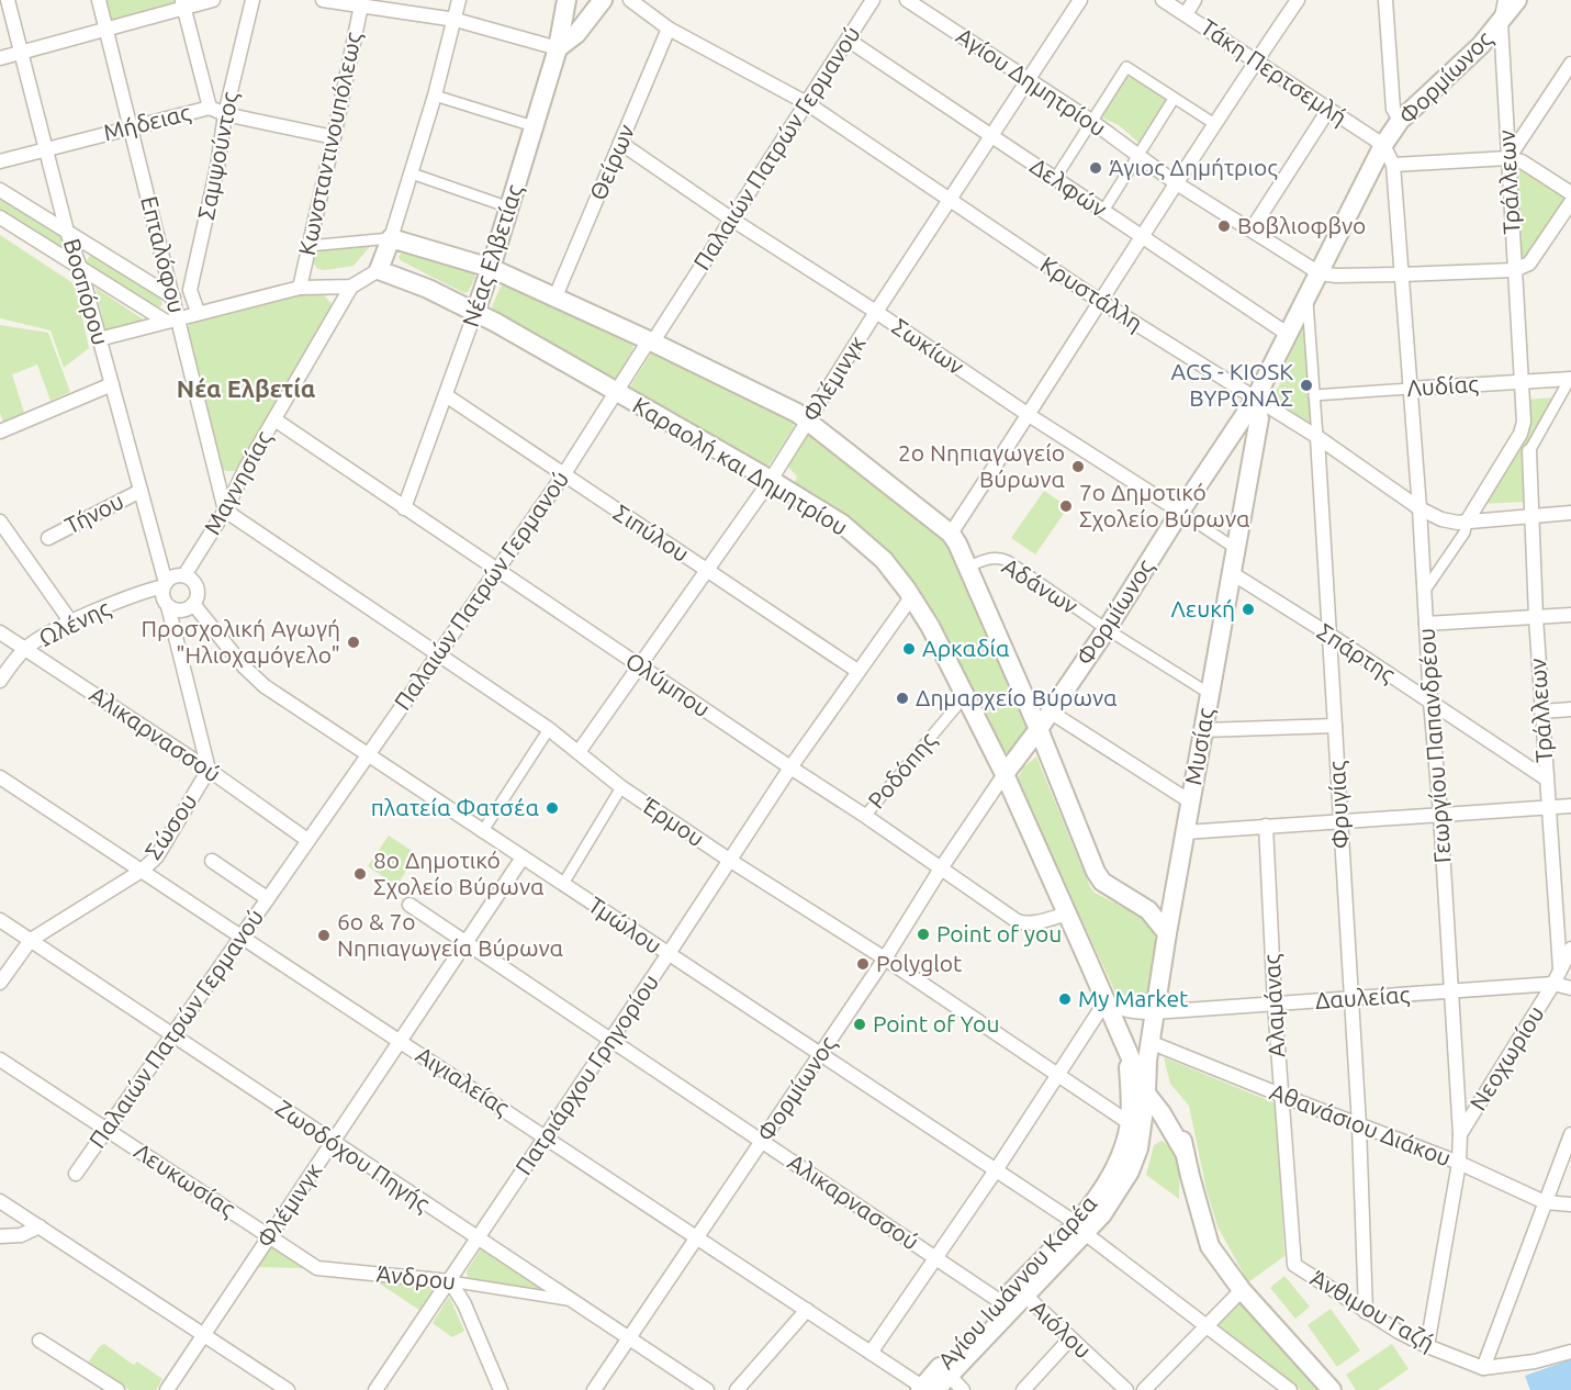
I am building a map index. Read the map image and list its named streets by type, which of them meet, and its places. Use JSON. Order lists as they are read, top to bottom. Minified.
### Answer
{"streets":{"street":["Τάκη Περτσεμλή","Φορμίωνος","Αγίου Δημητρίου","Μήδειας","Κωνσταντινουπόλεως","Παλαιών Πατρών Γερμανού","Σαμψούντος","Θείρων","Τράλλεων","Δελφών","Επταλόφου","Νέας Ελβετίας","Βοσπόρου","Κρυστάλλη","Σωκίων","Φλέμινγκ","Λυδίας","Καραολή και Δημητρίου","Μαγνησίας","Τήνου","Σιπύλου","Αδάνων","Ωλένης","Σπάρτης","Ολύμπου","Αλικαρνασσού","Γεωργίου Παπανδρέου","Μυσίας","Ροδόπης","Φρυγίας","Έρμου","Σώσου","Τμώλου","Δαυλείας","Αλαμάνας","Νεοχωρίου","Πατριάρχου Γρηγορίου","Αιγιαλείας","Αθανάσιου Διάκου","Ζωοδόχου Πηγής","Λευκωσίας","Άνδρου","Αγίου Ιωάννου Καρέα","Άνθιμου Γαζή","Αιόλου"]},"crossings":[["Τάκη Περτσεμλή","Φορμίωνος"],["Τάκη Περτσεμλή","Γεωργίου Παπανδρέου"],["Φορμίωνος","Αγίου Δημητρίου"],["Φορμίωνος","Τράλλεων"],["Φορμίωνος","Δελφών"],["Φορμίωνος","Κρυστάλλη"],["Φορμίωνος","Σωκίων"],["Φορμίωνος","Καραολή και Δημητρίου"],["Φορμίωνος","Αδάνων"],["Φορμίωνος","Ολύμπου"],["Φορμίωνος","Αλικαρνασσού"],["Φορμίωνος","Γεωργίου Παπανδρέου"],["Φορμίωνος","Μυσίας"],["Φορμίωνος","Φρυγίας"],["Φορμίωνος","Έρμου"],["Φορμίωνος","Τμώλου"],["Φορμίωνος","Αιγιαλείας"],["Φορμίωνος","Ζωοδόχου Πηγής"],["Αγίου Δημητρίου","Φλέμινγκ"],["Μήδειας","Κωνσταντινουπόλεως"],["Μήδειας","Σαμψούντος"],["Μήδειας","Επταλόφου"],["Μήδειας","Βοσπόρου"],["Παλαιών Πατρών Γερμανού","Δελφών"],["Παλαιών Πατρών Γερμανού","Κρυστάλλη"],["Παλαιών Πατρών Γερμανού","Σωκίων"],["Παλαιών Πατρών Γερμανού","Καραολή και Δημητρίου"],["Παλαιών Πατρών Γερμανού","Σιπύλου"],["Παλαιών Πατρών Γερμανού","Ολύμπου"],["Παλαιών Πατρών Γερμανού","Αλικαρνασσού"],["Παλαιών Πατρών Γερμανού","Έρμου"],["Παλαιών Πατρών Γερμανού","Τμώλου"],["Παλαιών Πατρών Γερμανού","Αιγιαλείας"],["Παλαιών Πατρών Γερμανού","Ζωοδόχου Πηγής"],["Παλαιών Πατρών Γερμανού","Λευκωσίας"],["Θείρων","Κρυστάλλη"],["Θείρων","Σωκίων"],["Τράλλεων","Κρυστάλλη"],["Τράλλεων","Λυδίας"],["Τράλλεων","Σπάρτης"],["Τράλλεων","Νεοχωρίου"],["Δελφών","Φλέμινγκ"],["Επταλόφου","Μαγνησίας"],["Επταλόφου","Έρμου"],["Νέας Ελβετίας","Καραολή και Δημητρίου"],["Νέας Ελβετίας","Σιπύλου"],["Νέας Ελβετίας","Ολύμπου"],["Βοσπόρου","Μαγνησίας"],["Βοσπόρου","Τήνου"],["Βοσπόρου","Ωλένης"],["Βοσπόρου","Σώσου"],["Βοσπόρου","Τμώλου"],["Κρυστάλλη","Φλέμινγκ"],["Κρυστάλλη","Γεωργίου Παπανδρέου"],["Κρυστάλλη","Μυσίας"],["Κρυστάλλη","Φρυγίας"],["Σωκίων","Φλέμινγκ"],["Σωκίων","Μυσίας"],["Φλέμινγκ","Καραολή και Δημητρίου"],["Φλέμινγκ","Σιπύλου"],["Φλέμινγκ","Ολύμπου"],["Φλέμινγκ","Αλικαρνασσού"],["Φλέμινγκ","Έρμου"],["Φλέμινγκ","Τμώλου"],["Φλέμινγκ","Αιγιαλείας"],["Φλέμινγκ","Ζωοδόχου Πηγής"],["Φλέμινγκ","Λευκωσίας"],["Φλέμινγκ","Άνδρου"],["Λυδίας","Γεωργίου Παπανδρέου"],["Λυδίας","Φρυγίας"],["Καραολή και Δημητρίου","Ολύμπου"],["Καραολή και Δημητρίου","Μυσίας"],["Καραολή και Δημητρίου","Ροδόπης"],["Καραολή και Δημητρίου","Δαυλείας"],["Καραολή και Δημητρίου","Πατριάρχου Γρηγορίου"],["Καραολή και Δημητρίου","Αγίου Ιωάννου Καρέα"],["Μαγνησίας","Ωλένης"],["Μαγνησίας","Ολύμπου"],["Μαγνησίας","Έρμου"],["Μαγνησίας","Σώσου"],["Μαγνησίας","Τμώλου"],["Σιπύλου","Πατριάρχου Γρηγορίου"],["Αδάνων","Μυσίας"],["Ωλένης","Αλικαρνασσού"],["Ωλένης","Σώσου"],["Ωλένης","Τμώλου"],["Σπάρτης","Γεωργίου Παπανδρέου"],["Σπάρτης","Μυσίας"],["Σπάρτης","Φρυγίας"],["Ολύμπου","Ροδόπης"],["Ολύμπου","Πατριάρχου Γρηγορίου"],["Αλικαρνασσού","Σώσου"],["Αλικαρνασσού","Πατριάρχου Γρηγορίου"],["Αλικαρνασσού","Αγίου Ιωάννου Καρέα"],["Γεωργίου Παπανδρέου","Δαυλείας"],["Γεωργίου Παπανδρέου","Νεοχωρίου"],["Γεωργίου Παπανδρέου","Αθανάσιου Διάκου"],["Γεωργίου Παπανδρέου","Άνθιμου Γαζή"],["Μυσίας","Δαυλείας"],["Μυσίας","Αθανάσιου Διάκου"],["Μυσίας","Αγίου Ιωάννου Καρέα"],["Φρυγίας","Δαυλείας"],["Φρυγίας","Αθανάσιου Διάκου"],["Φρυγίας","Άνθιμου Γαζή"],["Έρμου","Πατριάρχου Γρηγορίου"],["Έρμου","Αγίου Ιωάννου Καρέα"],["Σώσου","Τμώλου"],["Σώσου","Αιγιαλείας"],["Σώσου","Ζωοδόχου Πηγής"],["Τμώλου","Πατριάρχου Γρηγορίου"],["Τμώλου","Αγίου Ιωάννου Καρέα"],["Δαυλείας","Αλαμάνας"],["Δαυλείας","Νεοχωρίου"],["Αλαμάνας","Αθανάσιου Διάκου"],["Αλαμάνας","Άνθιμου Γαζή"],["Πατριάρχου Γρηγορίου","Αιγιαλείας"],["Πατριάρχου Γρηγορίου","Ζωοδόχου Πηγής"],["Πατριάρχου Γρηγορίου","Άνδρου"],["Αιγιαλείας","Αγίου Ιωάννου Καρέα"],["Ζωοδόχου Πηγής","Άνδρου"],["Λευκωσίας","Άνδρου"],["Αγίου Ιωάννου Καρέα","Αιόλου"]],"districts":["Νέα Ελβετία"],"places":["Άγιος Δημήτριος","Βοβλιοφβνο","ACS - KIOSK ΒΥΡΩΝΑΣ","2ο Νηπιαγωγείο Βύρωνα","7ο Δημοτικό Σχολείο Βύρωνα","Λευκή","Προσχολική Αγωγή \"Ηλιοχαμόγελο\"","Αρκαδία","Δημαρχείο Βύρωνα","πλατεία Φατσέα","8ο Δημοτικό Σχολείο Βύρωνα","Point of you","6ο & 7ο Νηπιαγωγεία Βύρωνα","Polyglot","My Market","Point of You"]}
